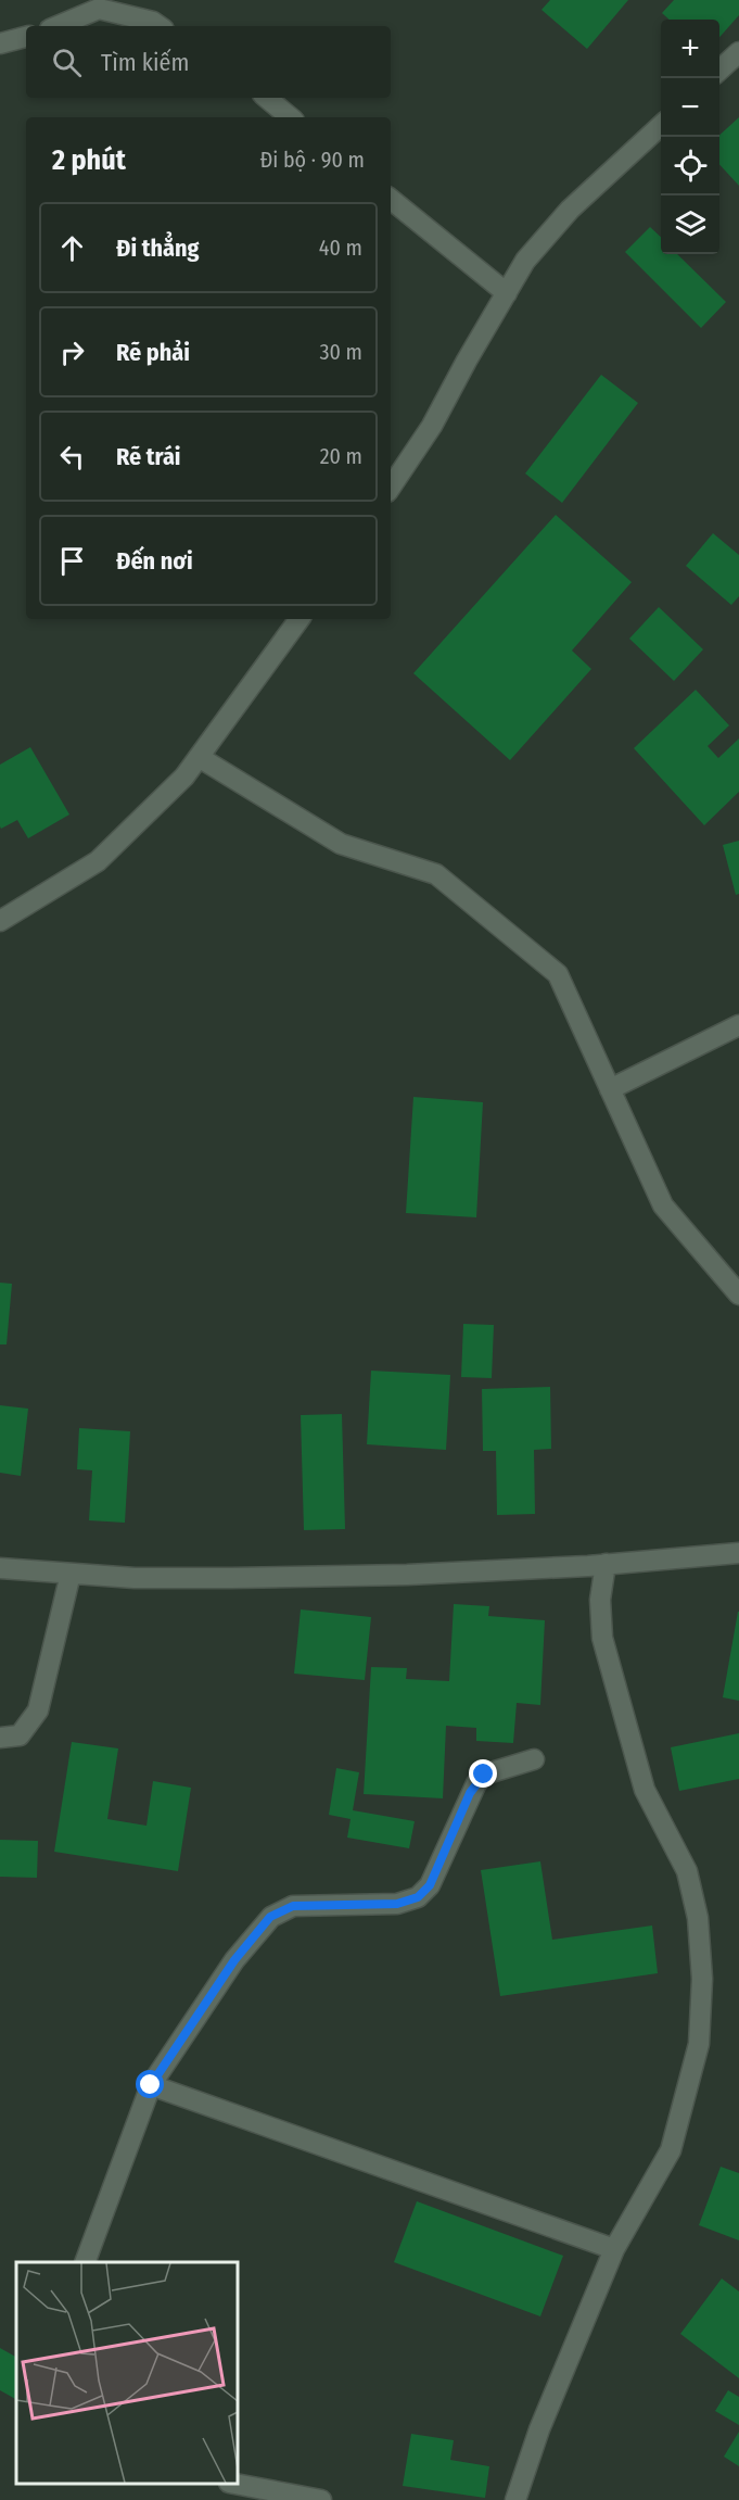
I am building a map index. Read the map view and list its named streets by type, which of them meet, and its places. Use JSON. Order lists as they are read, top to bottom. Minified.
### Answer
{"page":{"map_buttons":["+","−"],"search":"Tìm kiếm","heading":["2 phút","Đi bộ · 90 m"],"list":[["Đi thẳng","40 m"],["Rẽ phải","30 m"],["Rẽ trái","20 m"],"Đến nơi"]}}
